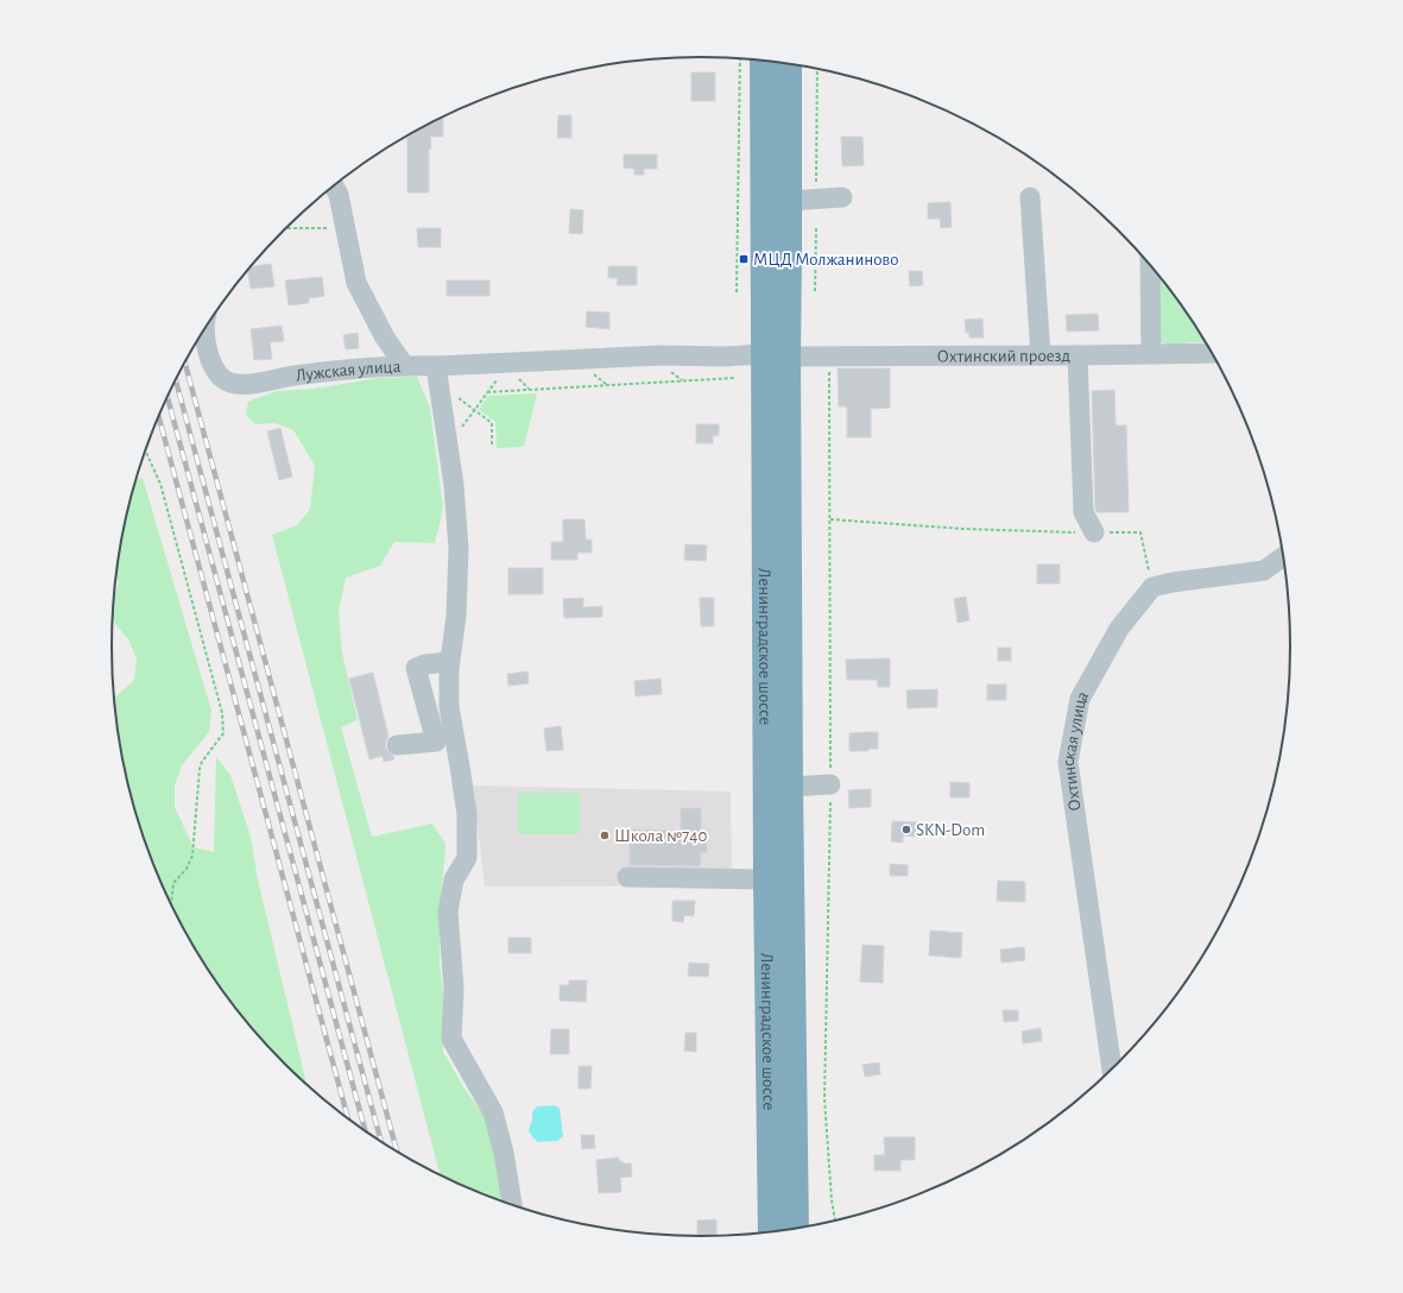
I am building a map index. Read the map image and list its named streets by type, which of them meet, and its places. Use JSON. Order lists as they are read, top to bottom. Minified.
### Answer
{"streets":{"highway":["Ленинградское шоссе"],"street":["Охтинский проезд","Лужская улица","Охтинская улица"]},"crossings":[["Охтинский проезд","Лужская улица"],["Охтинский проезд","Ленинградское шоссе"]],"places":{"transit":["МЦД Молжаниново"],"other":["SKN-Dom","Школа №740"]}}
